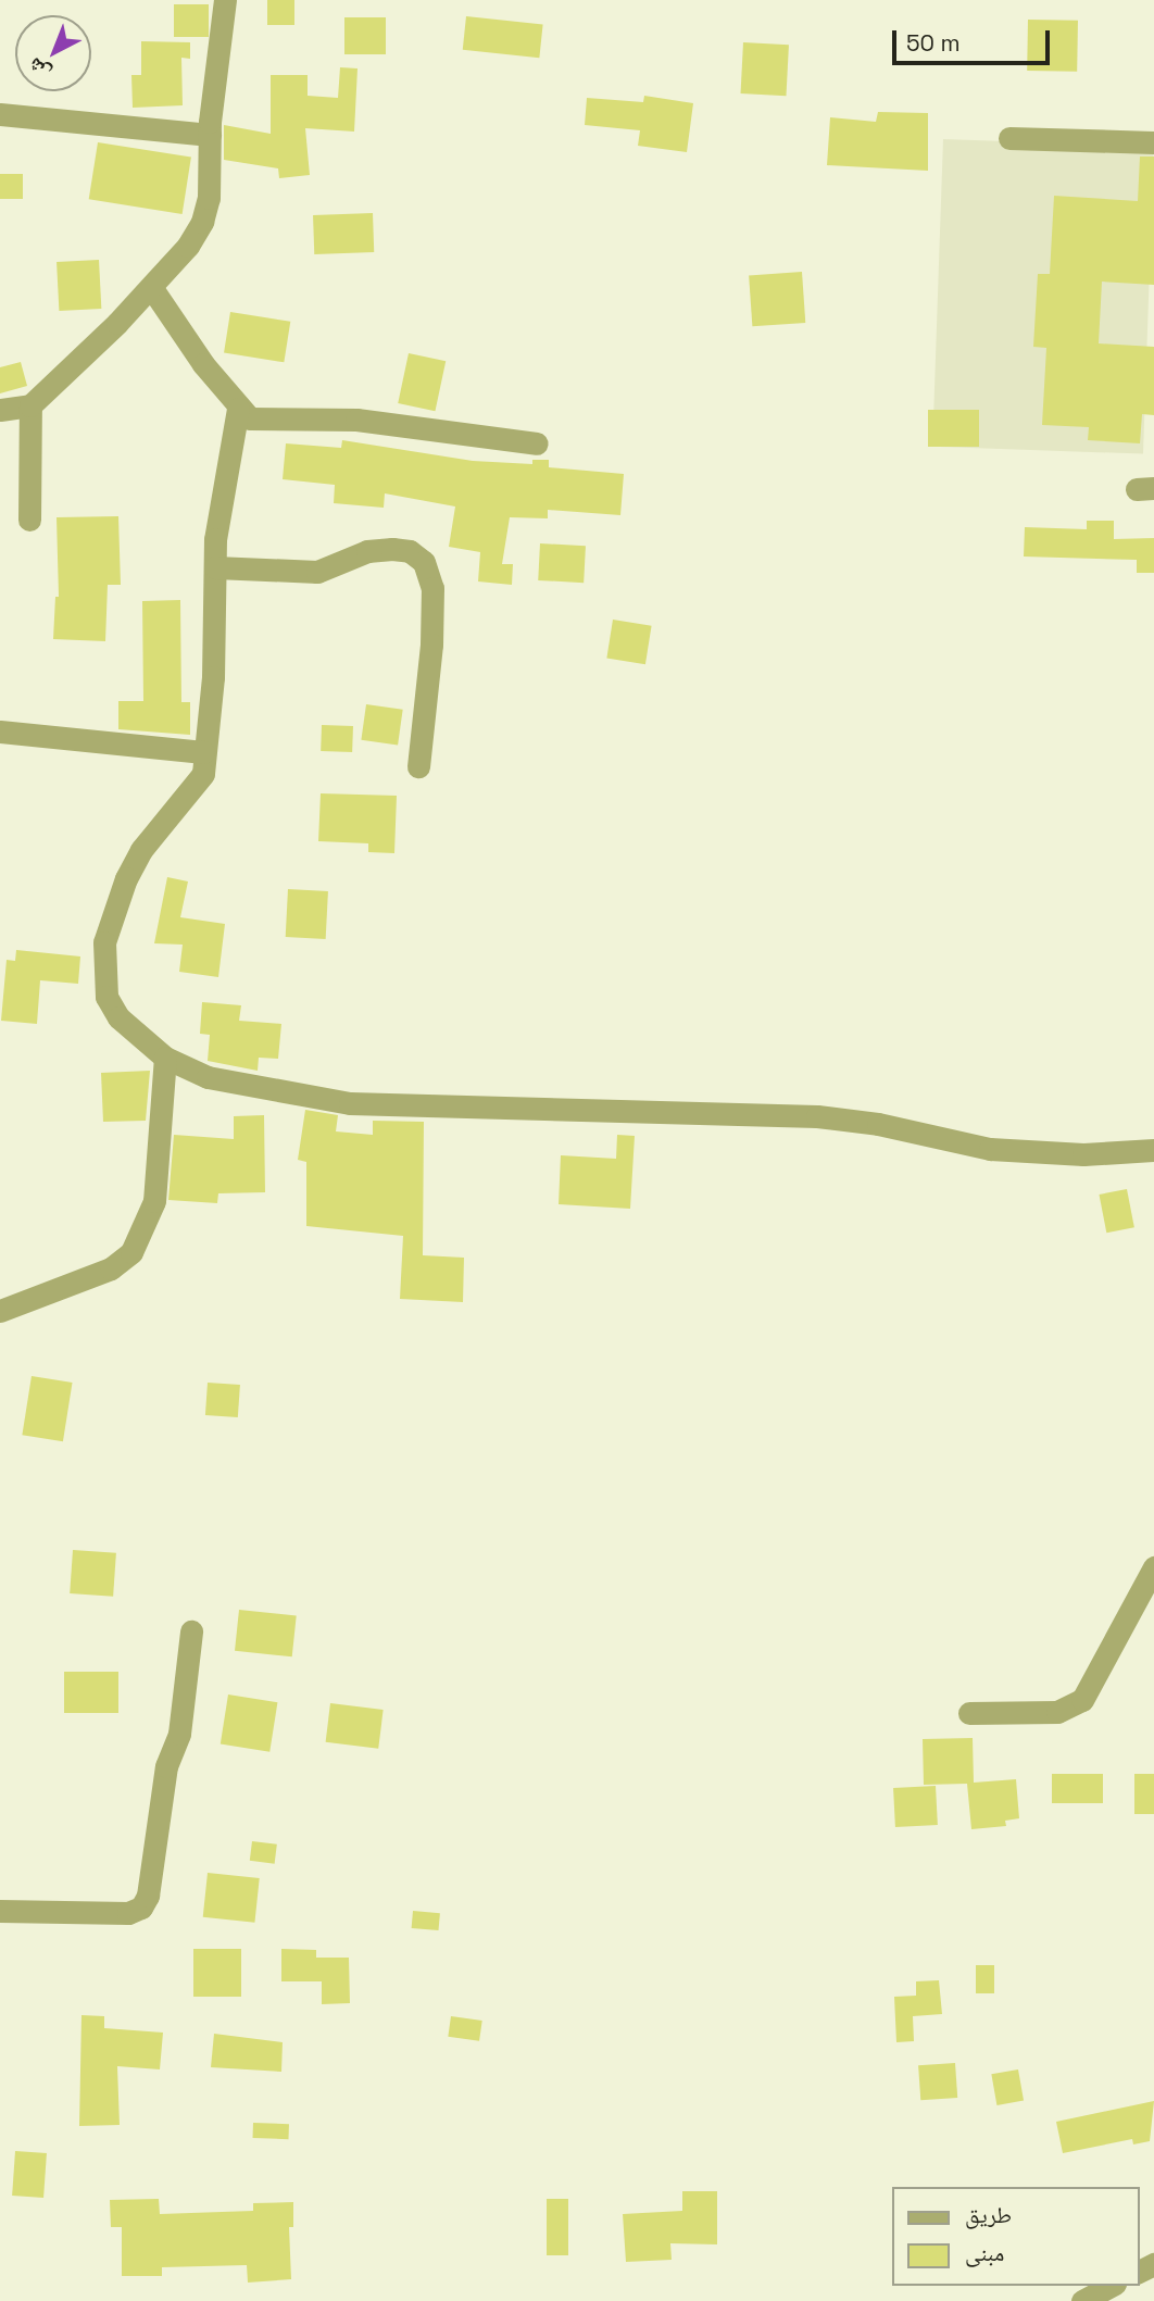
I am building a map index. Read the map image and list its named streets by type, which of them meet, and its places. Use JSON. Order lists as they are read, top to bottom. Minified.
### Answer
{"legend":["طريق","مبنى"],"scale_bar":"50 m","north":"bottom left"}
